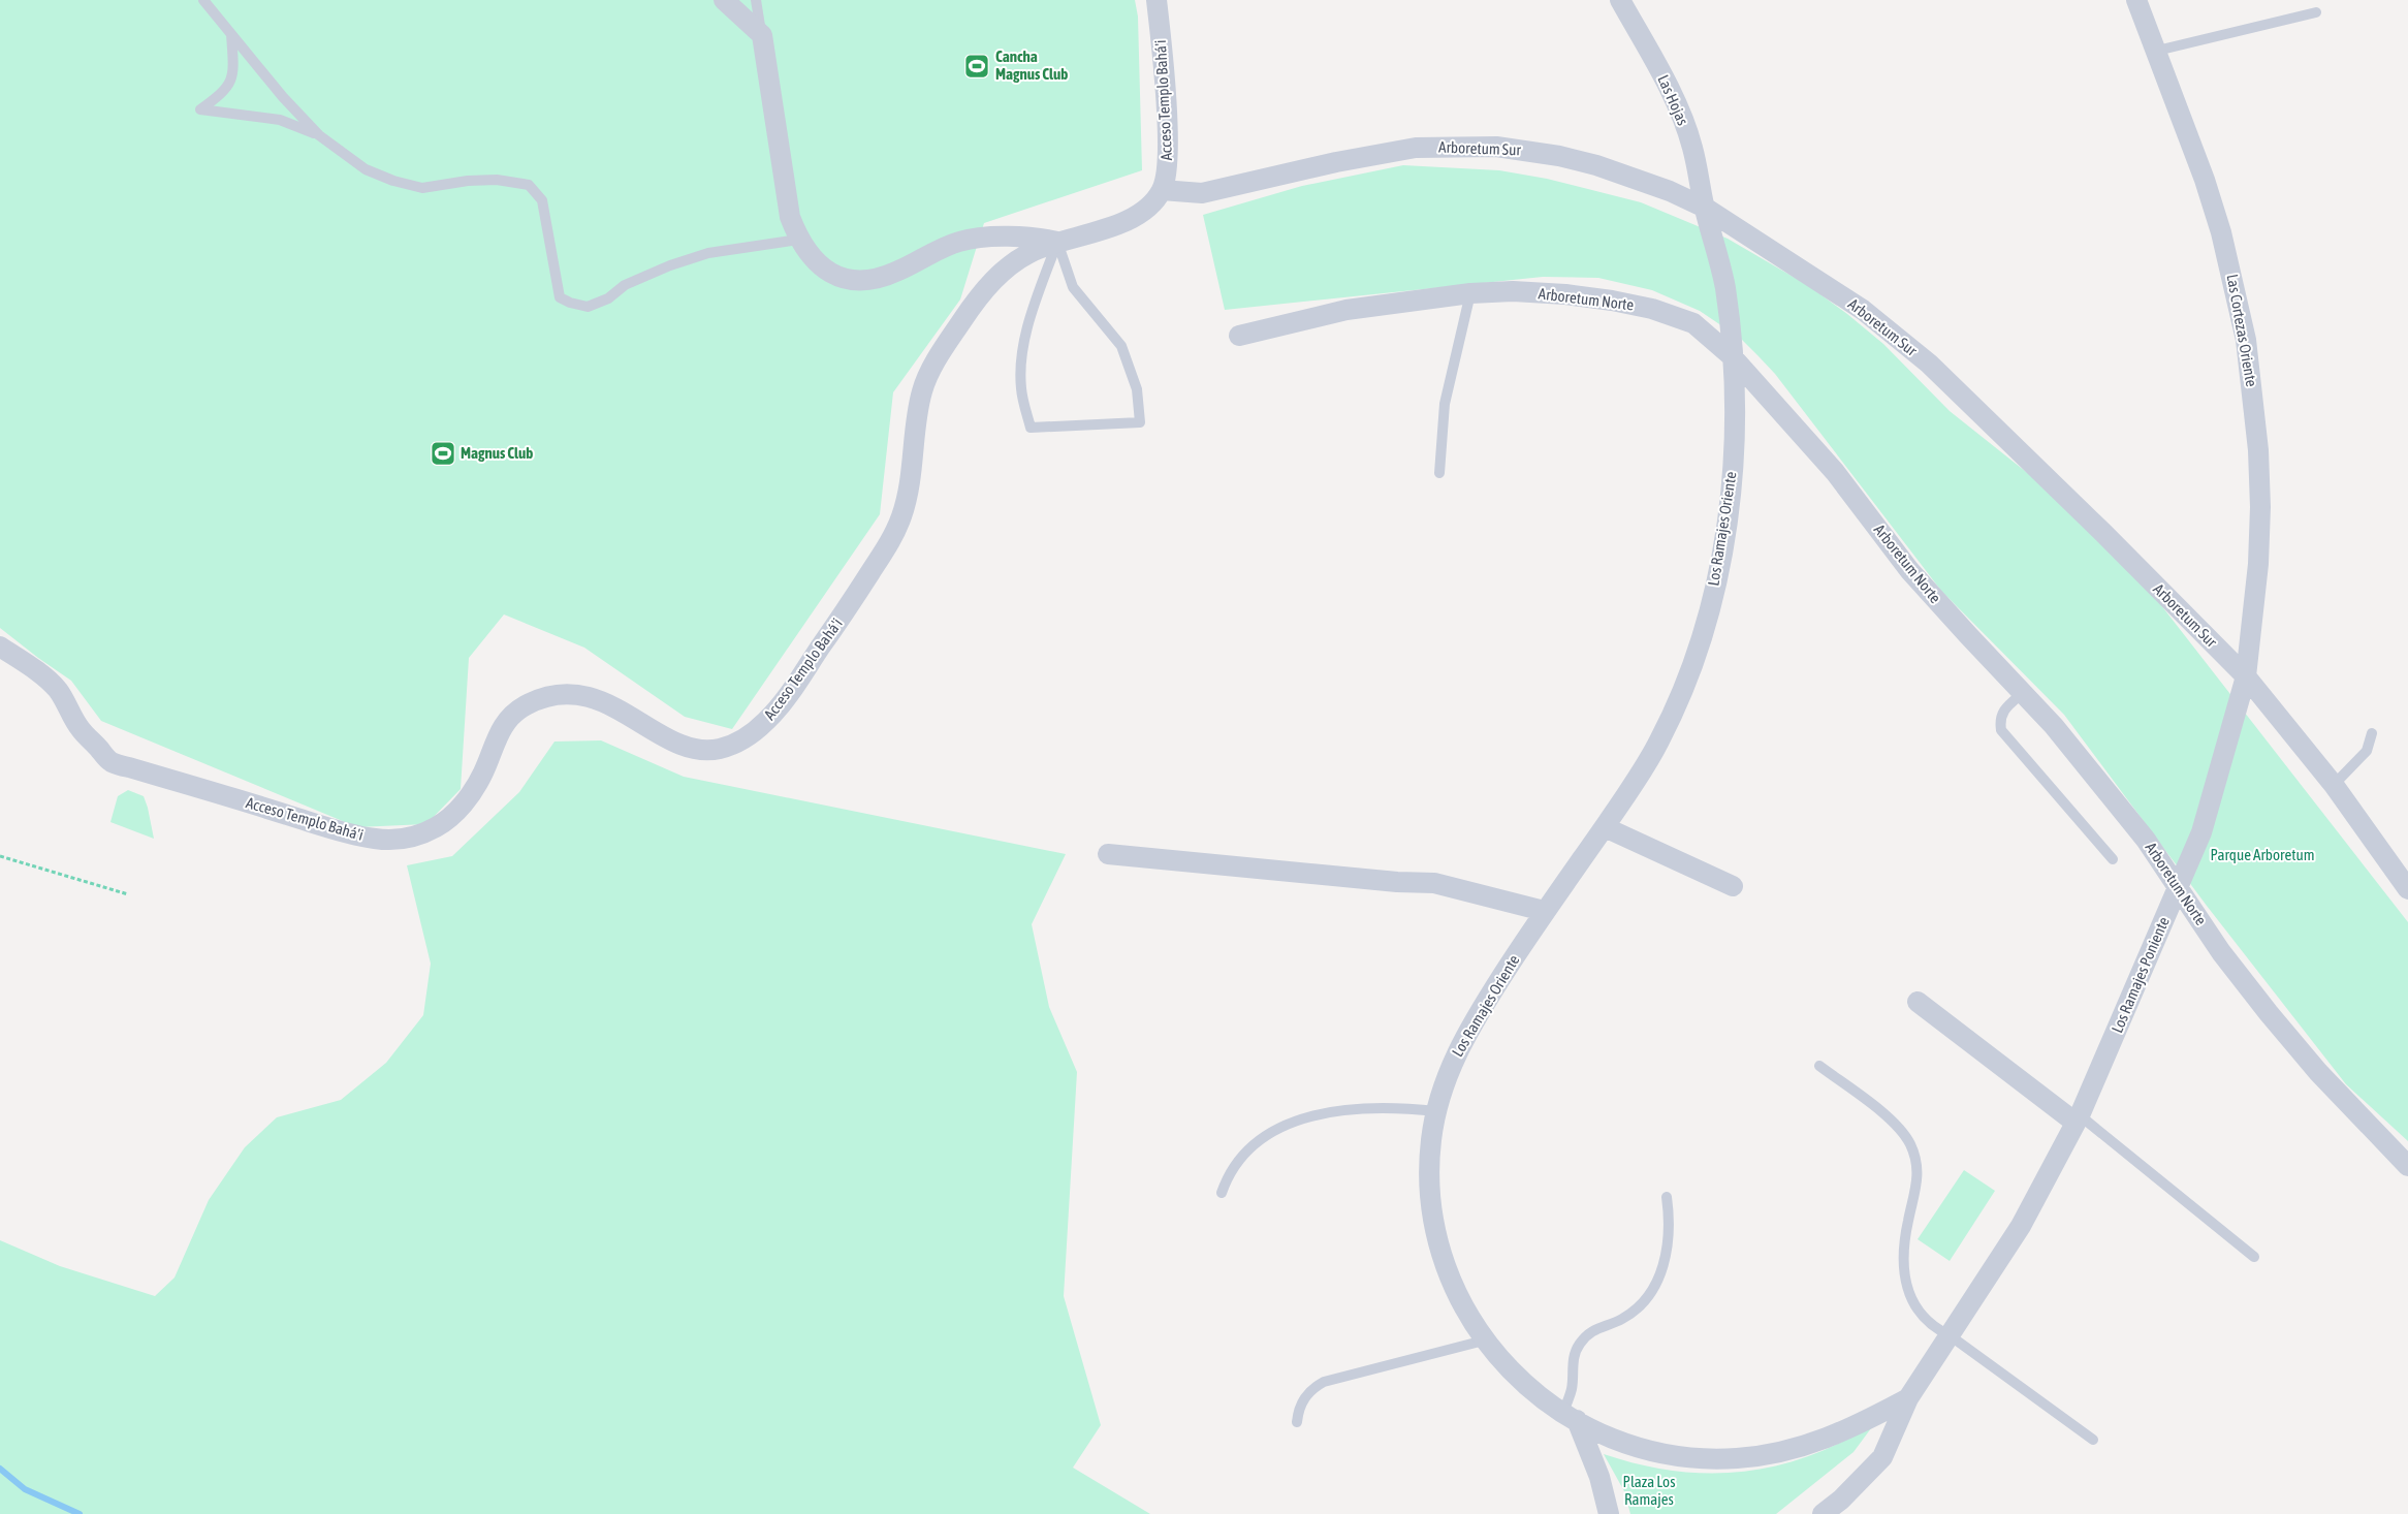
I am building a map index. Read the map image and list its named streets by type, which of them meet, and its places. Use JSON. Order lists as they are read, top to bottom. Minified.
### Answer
{"streets":{"street":["Acceso Templo Bahá'i","Las Hojas","Arboretum Sur","Arboretum Norte","Las Cortezas Oriente","Los Ramajes Oriente","Los Ramajes Poniente"]},"crossings":[["Acceso Templo Bahá'i","Arboretum Sur"],["Las Hojas","Arboretum Sur"],["Las Hojas","Los Ramajes Oriente"],["Arboretum Sur","Las Cortezas Oriente"],["Arboretum Sur","Los Ramajes Oriente"],["Arboretum Sur","Los Ramajes Poniente"],["Arboretum Norte","Los Ramajes Oriente"],["Arboretum Norte","Los Ramajes Poniente"],["Las Cortezas Oriente","Los Ramajes Poniente"],["Los Ramajes Oriente","Los Ramajes Poniente"]],"parks":["Parque Arboretum","Plaza Los Ramajes"],"places":{"sports":["Cancha Magnus Club","Magnus Club"]}}
